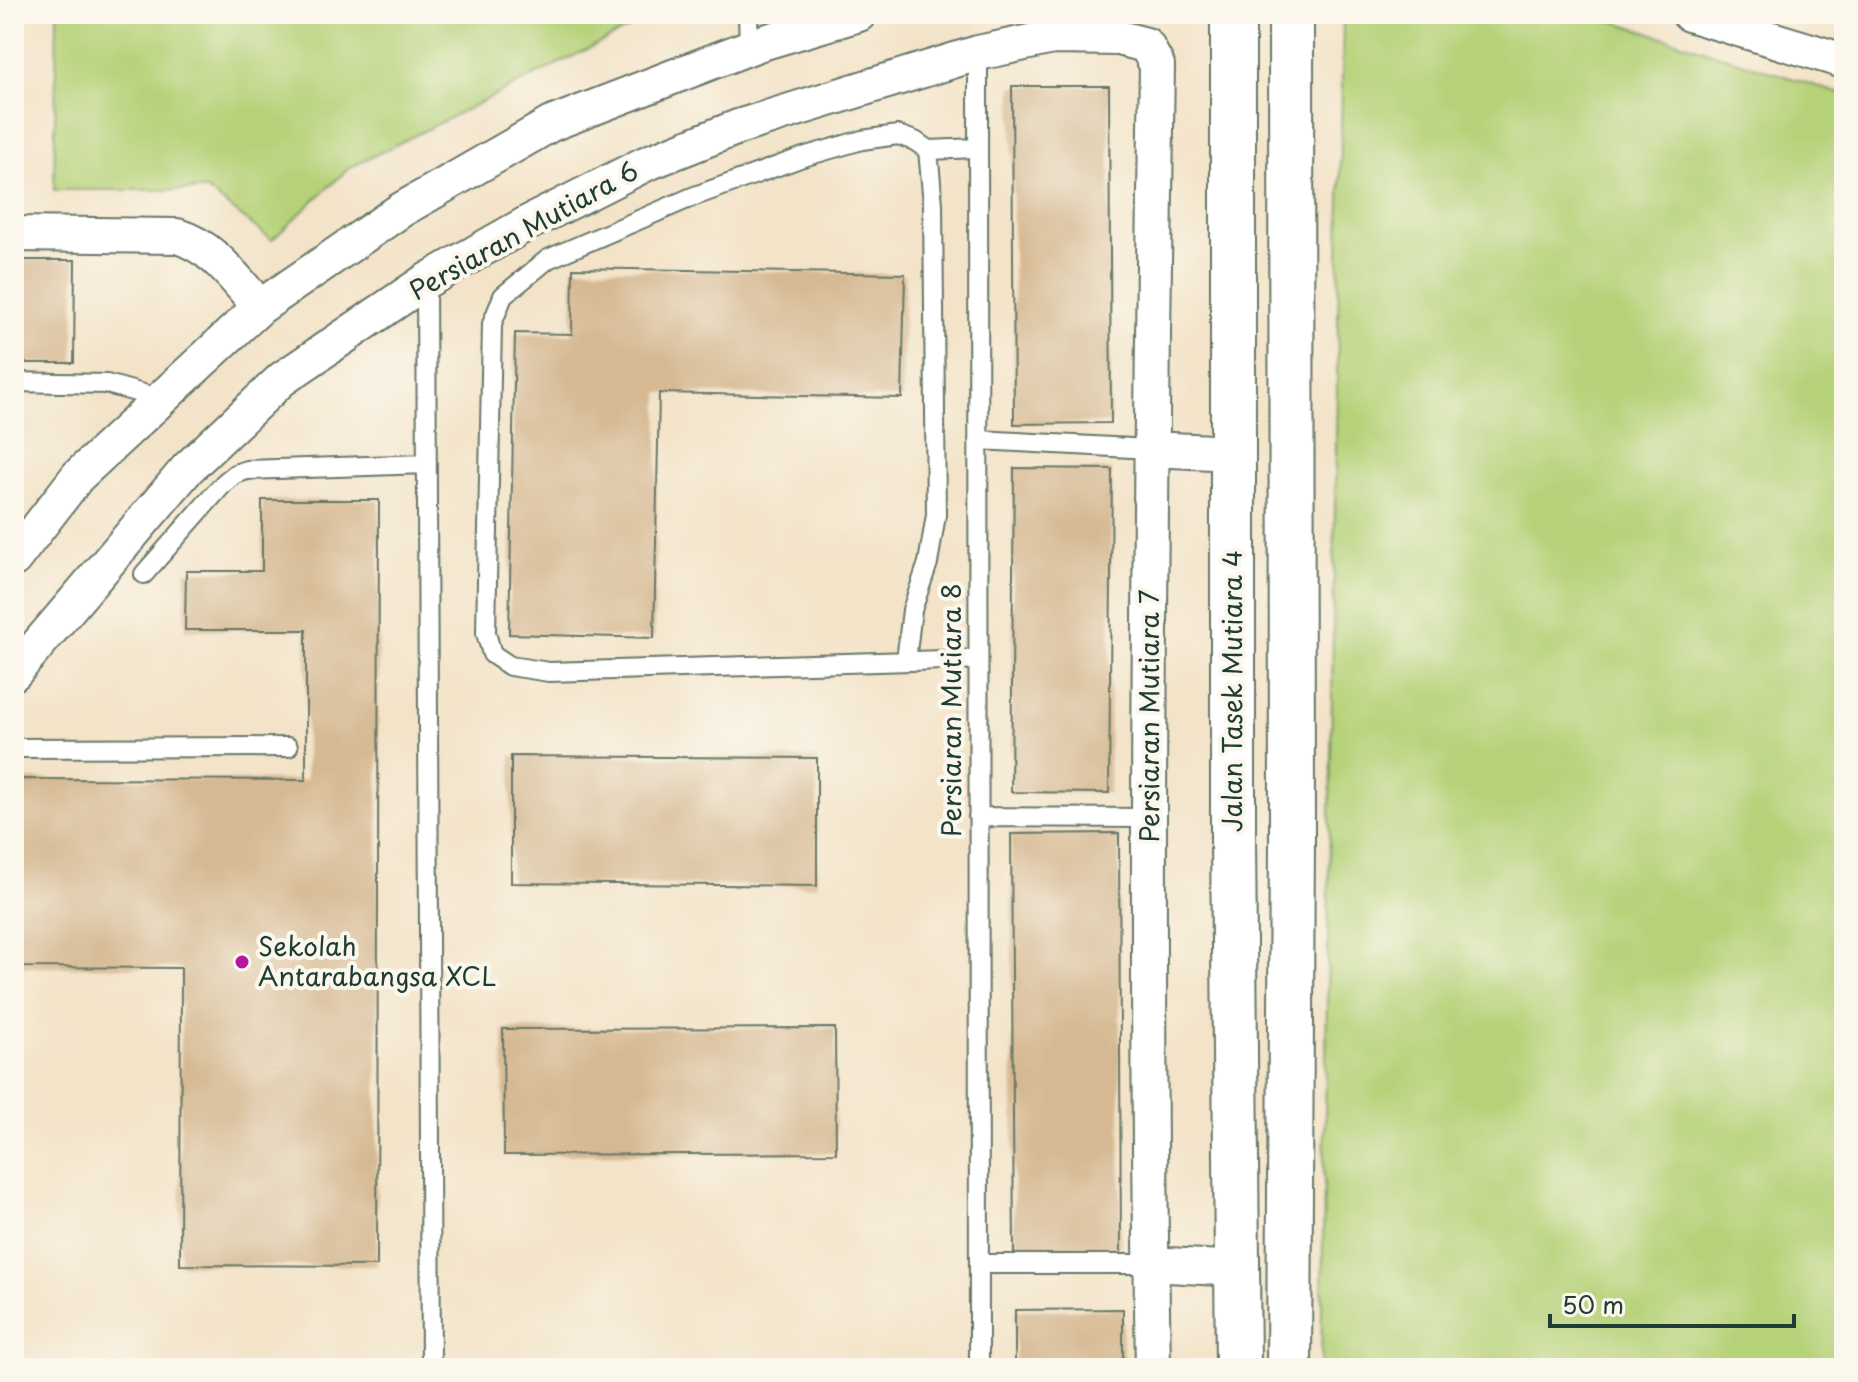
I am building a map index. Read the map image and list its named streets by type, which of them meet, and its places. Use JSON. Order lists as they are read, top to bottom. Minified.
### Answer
{"streets":{"street":["Persiaran Mutiara 6","Jalan Tasek Mutiara 4","Persiaran Mutiara 7"],"lane":["Persiaran Mutiara 8"]},"crossings":[["Persiaran Mutiara 6","Persiaran Mutiara 8"],["Persiaran Mutiara 6","Persiaran Mutiara 7"]],"places":["Sekolah Antarabangsa XCL"],"scale_bar":"50 m"}
